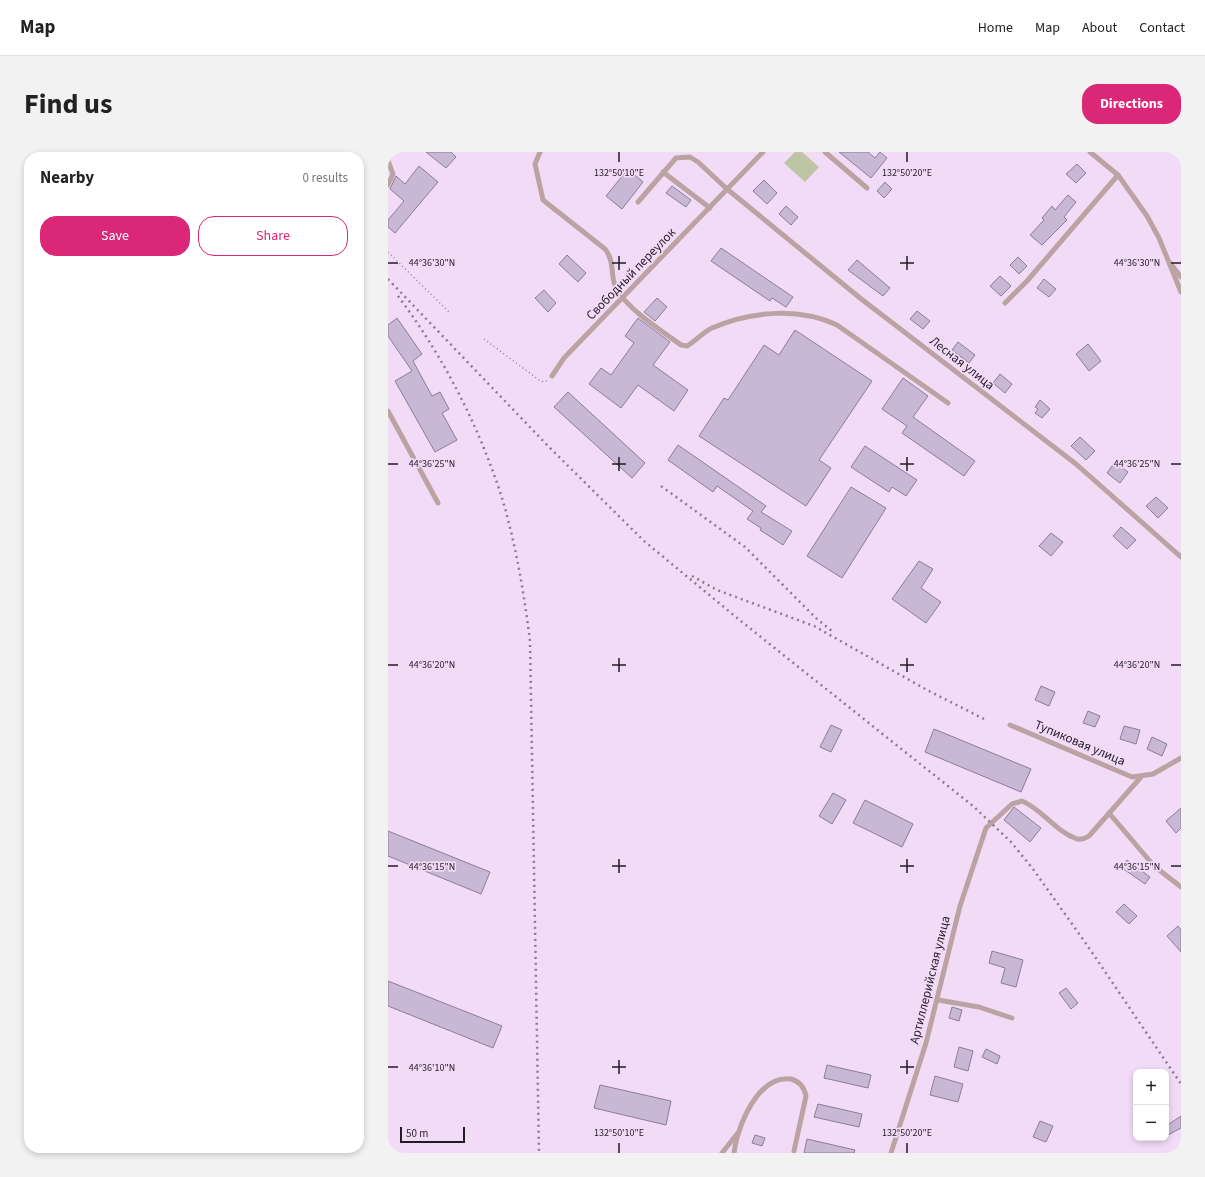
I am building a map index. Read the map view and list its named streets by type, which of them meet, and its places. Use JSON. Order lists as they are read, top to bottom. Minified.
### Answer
{"streets":{"lane":["Свободный переулок","Лесная улица","Тупиковая улица","Артиллерийская улица"]},"crossings":[["Свободный переулок","Лесная улица"]],"scale_bar":"50 m","page":{"header":"Map","nav":["Home","Map","About","Contact"],"title":"Find us","buttons":["Directions",["Save","Share"]],"heading":["Nearby","0 results"],"map_buttons":["+","−"],"scale":"50 m"},"coordinates":["132°50'10\"E","132°50'20\"E","44°36'30\"N","44°36'25\"N","44°36'20\"N","44°36'15\"N","44°36'10\"N"]}
